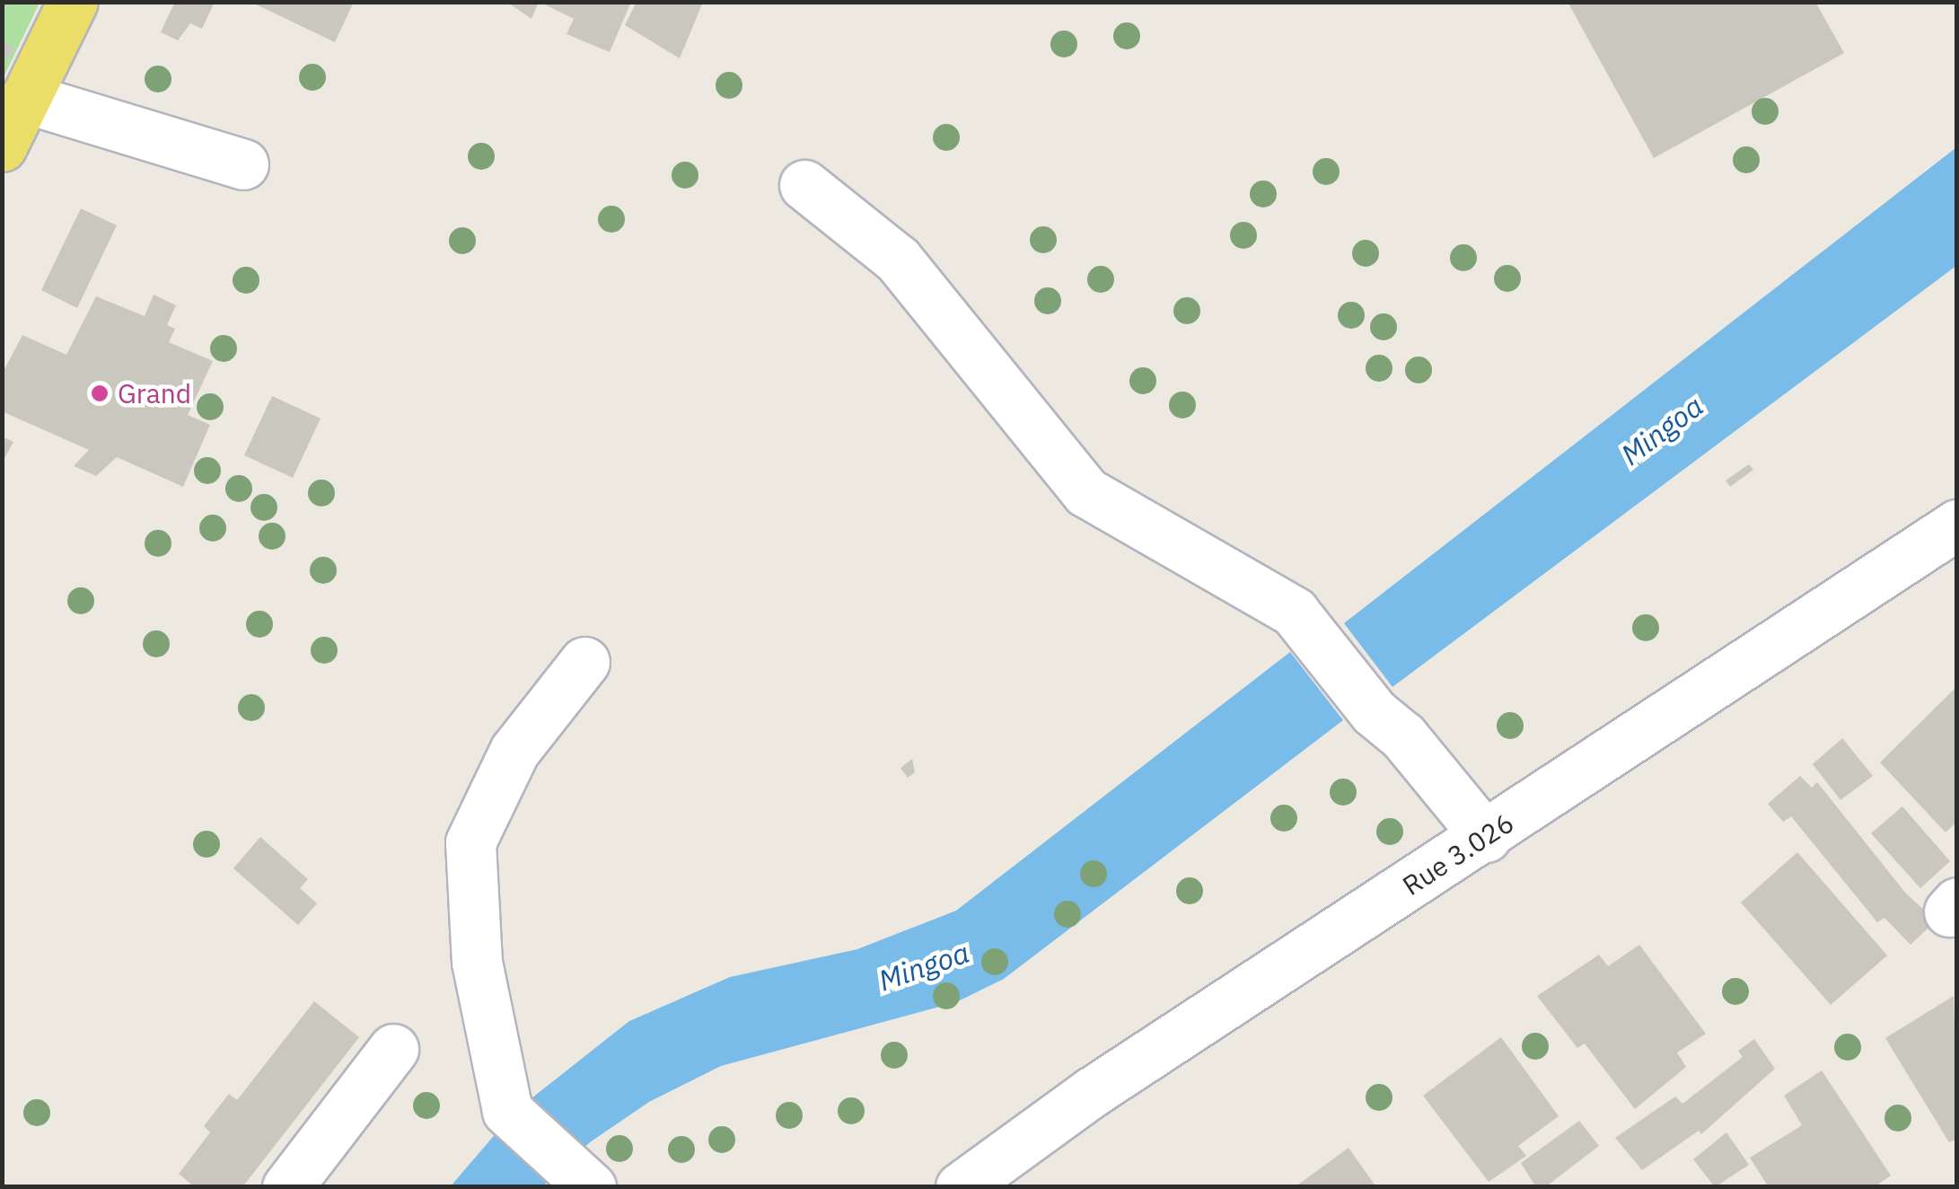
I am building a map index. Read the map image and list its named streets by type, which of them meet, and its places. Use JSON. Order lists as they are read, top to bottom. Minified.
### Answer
{"streets":{"street":["Rue 3.026"]},"water":["Mingoa"],"places":["Grand"]}
